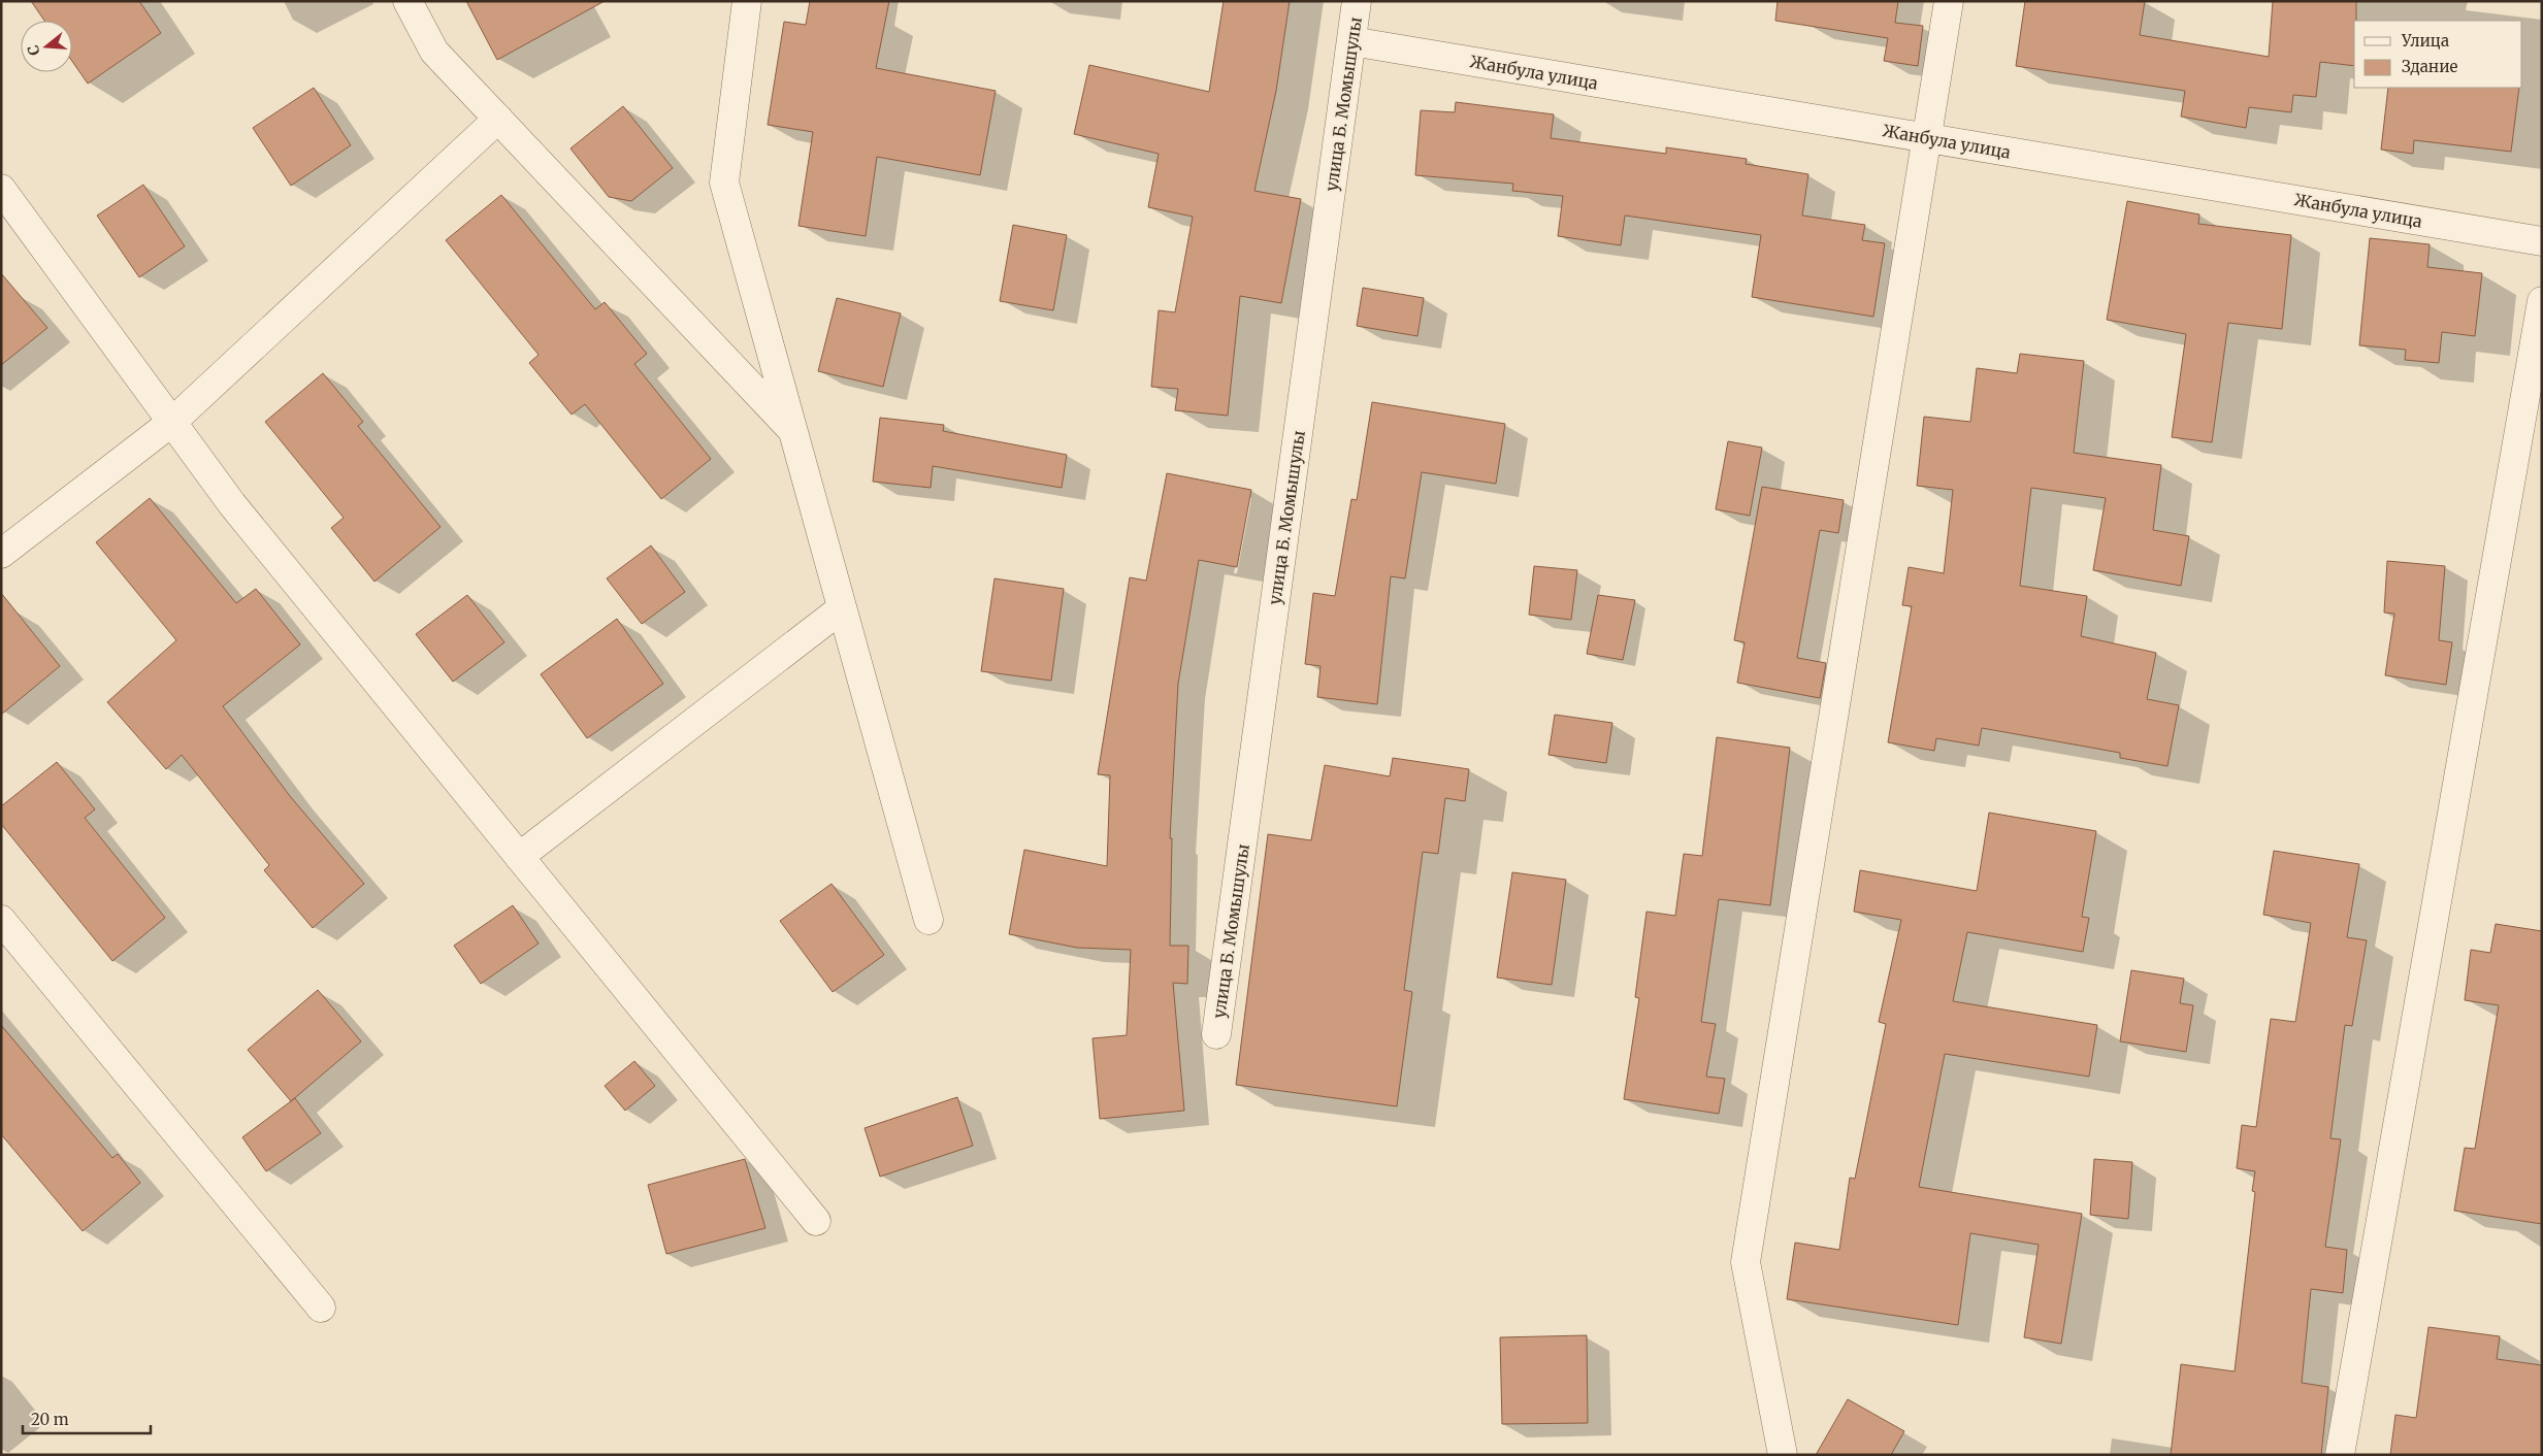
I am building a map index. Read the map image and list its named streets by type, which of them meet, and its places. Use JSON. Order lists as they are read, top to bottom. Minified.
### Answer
{"streets":{"street":["Жанбула улица","улица Б. Момышулы"]},"crossings":[["Жанбула улица","улица Б. Момышулы"]],"legend":["Улица","Здание"],"scale_bar":"20 m","north":"left"}
